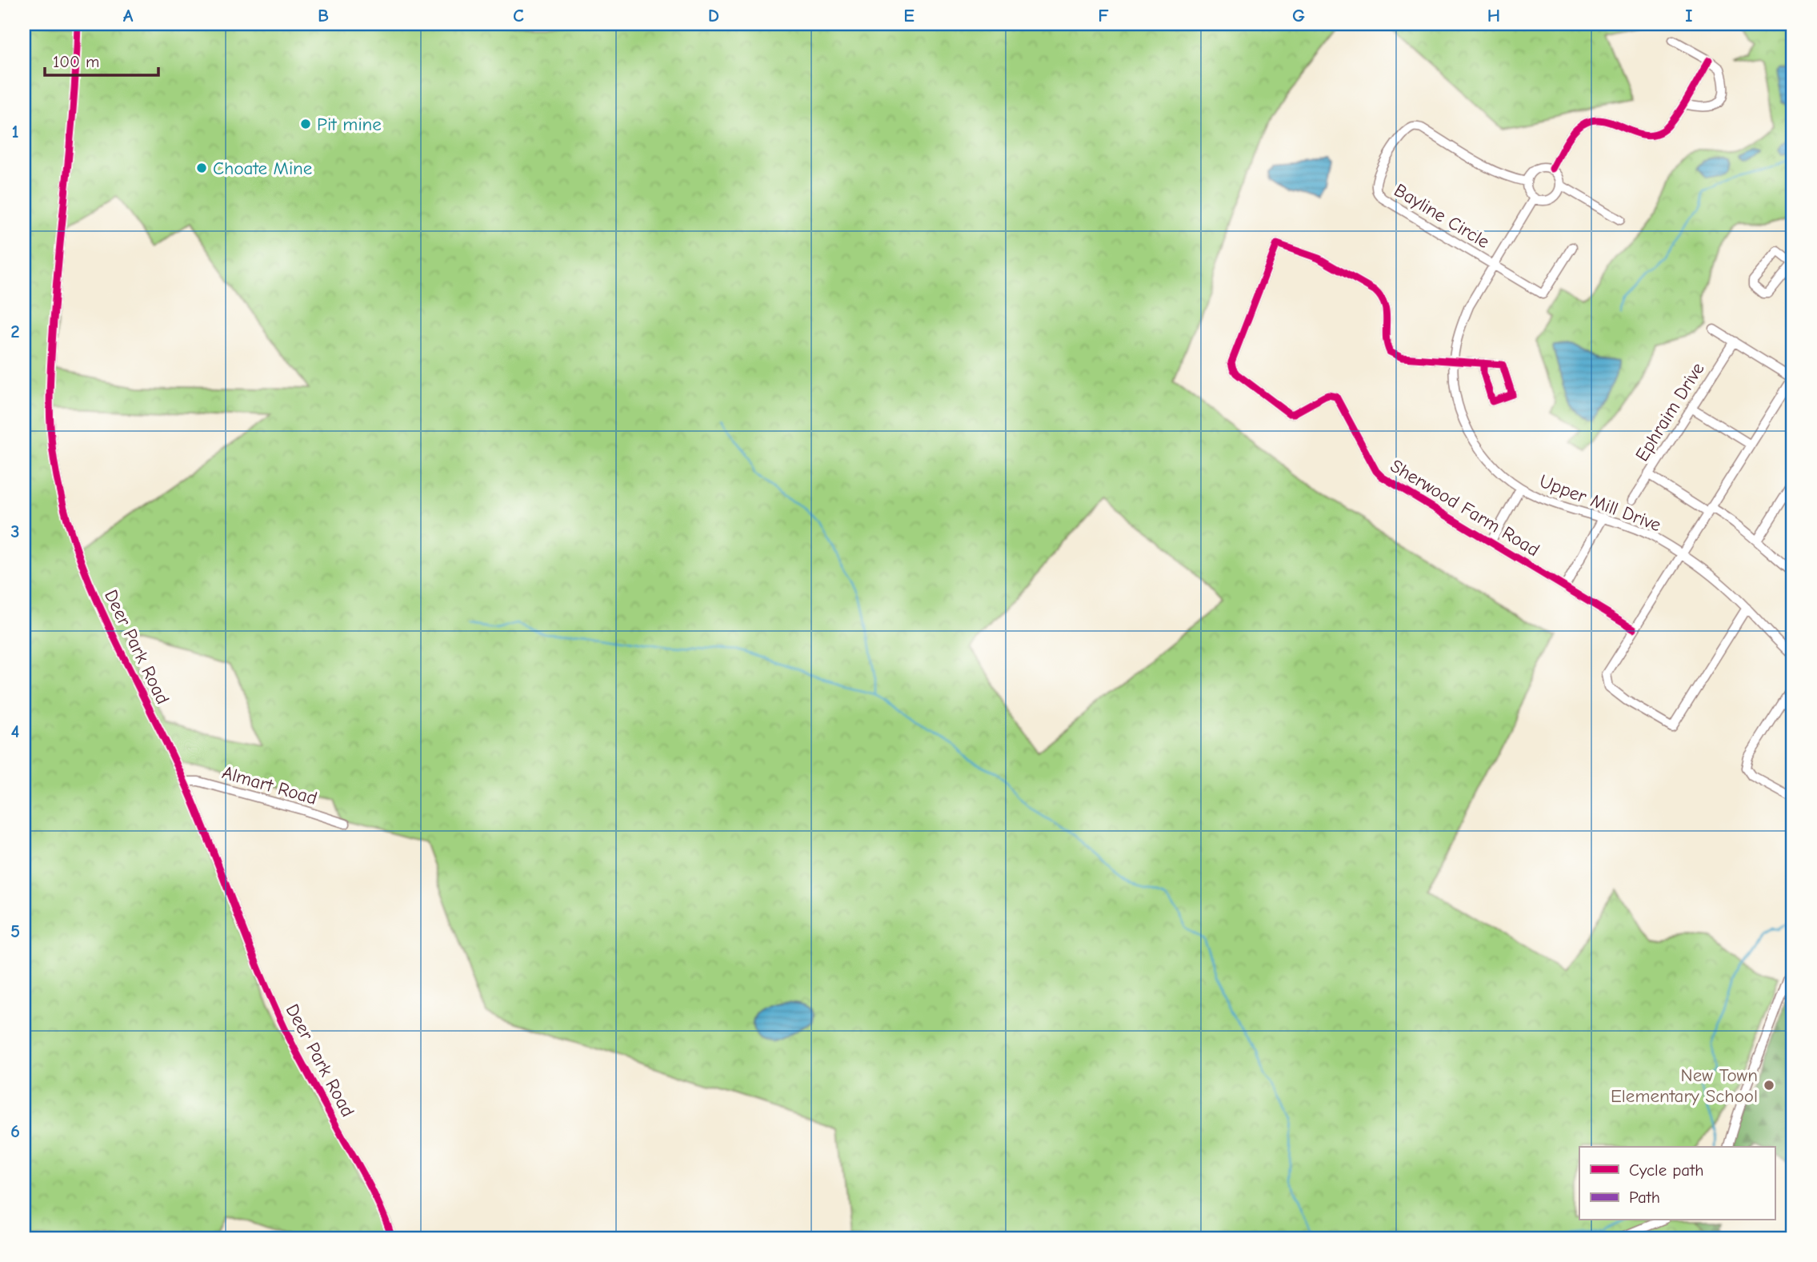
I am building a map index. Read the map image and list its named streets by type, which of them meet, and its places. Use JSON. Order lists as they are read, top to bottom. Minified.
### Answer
{"streets":{"street":["Bayline Circle","Ephraim Drive","Upper Mill Drive","Sherwood Farm Road","Deer Park Road","Almart Road"]},"crossings":[["Bayline Circle","Upper Mill Drive"],["Upper Mill Drive","Sherwood Farm Road"],["Deer Park Road","Almart Road"]],"places":["Pit mine","Choate Mine","New Town Elementary School"],"legend":["Cycle path","Path"],"scale_bar":"100 m","grid":{"columns":["A","B","C","D","E","F","G","H","I"],"rows":["1","2","3","4","5","6"]}}
